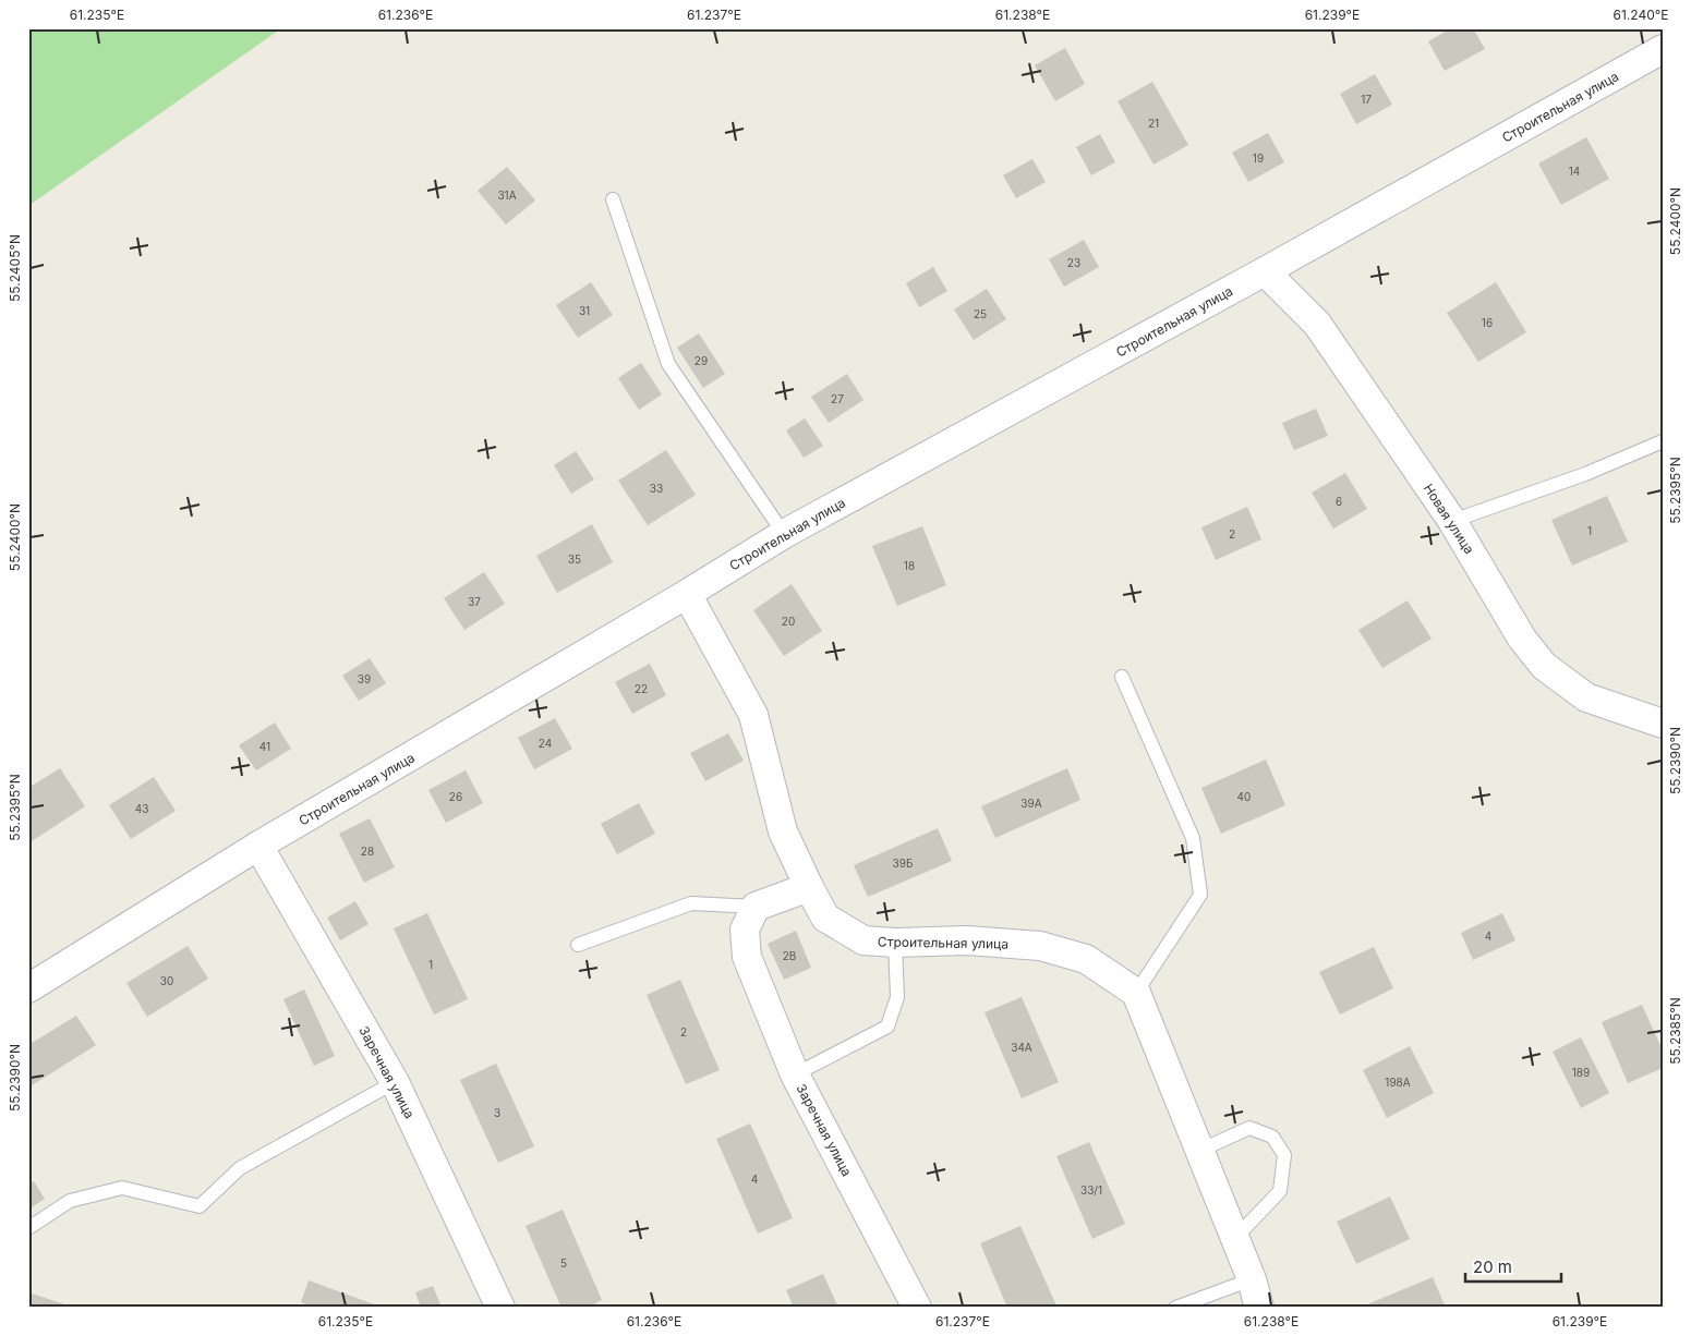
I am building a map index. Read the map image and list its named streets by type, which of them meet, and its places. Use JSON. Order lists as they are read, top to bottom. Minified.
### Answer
{"streets":{"street":["Строительная улица","Новая улица","Заречная улица"]},"crossings":[["Строительная улица","Новая улица"],["Строительная улица","Заречная улица"]],"house_numbers":["17","21","19","14","31А","23","31","25","16","29","27","33","6","1","2","35","18","37","20","39","22","24","41","26","40","39А","43","28","39Б","4","2В","1","30","2","34А","189","198А","3","4","33/1","5"],"scale_bar":"20 m","coordinates":["61.235°E","61.236°E","61.237°E","61.238°E","61.239°E","61.240°E","55.2400°N","55.2405°N","55.2395°N","55.2390°N","55.2385°N"]}
